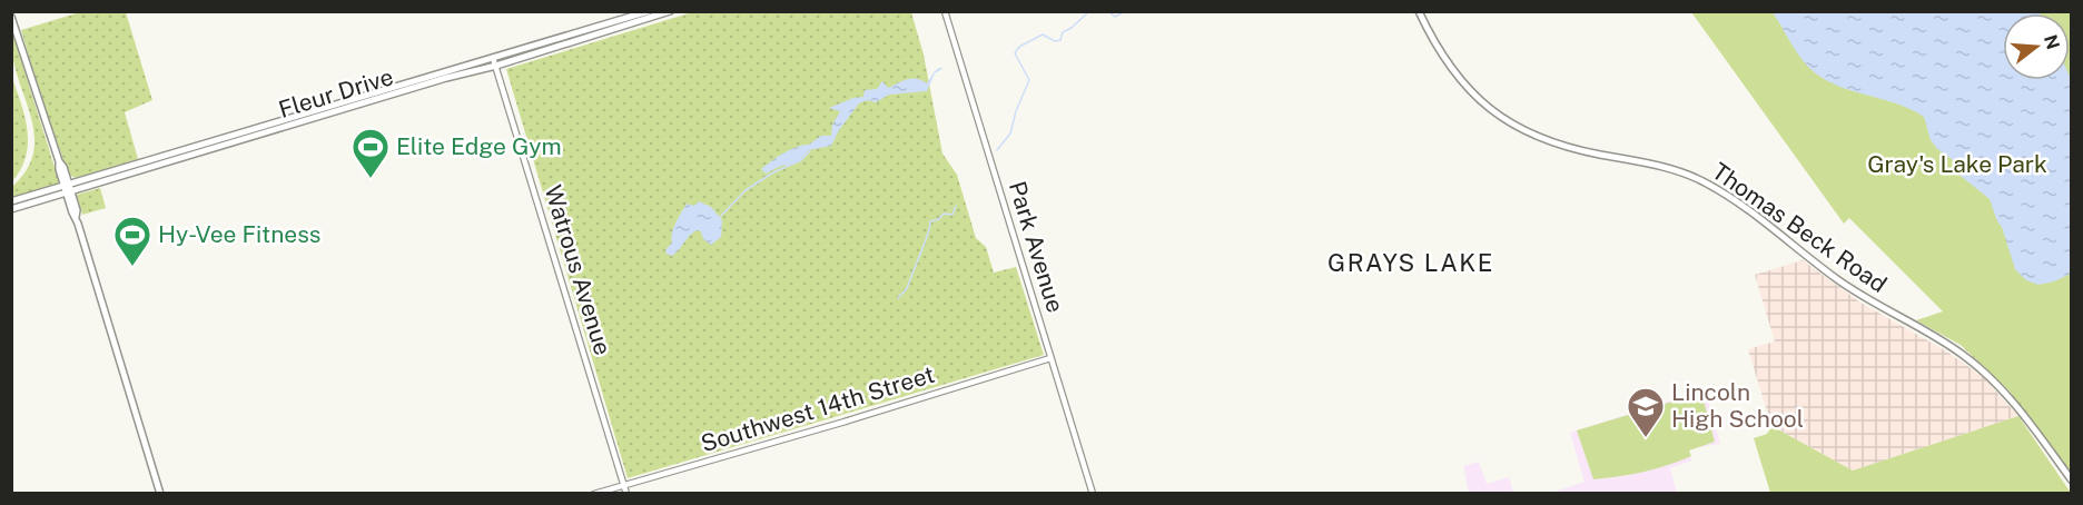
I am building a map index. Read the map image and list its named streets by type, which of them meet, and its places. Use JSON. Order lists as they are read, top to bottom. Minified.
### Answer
{"streets":{"main road":["Fleur Drive","Thomas Beck Road"],"street":["Park Avenue","Watrous Avenue","Southwest 14th Street"]},"crossings":[["Fleur Drive","Watrous Avenue"],["Park Avenue","Southwest 14th Street"],["Watrous Avenue","Southwest 14th Street"]],"districts":["GRAYS LAKE"],"parks":["Gray's Lake Park"],"places":{"sports":["Elite Edge Gym","Hy-Vee Fitness"],"school or university":["Lincoln High School"]},"north":"right"}
